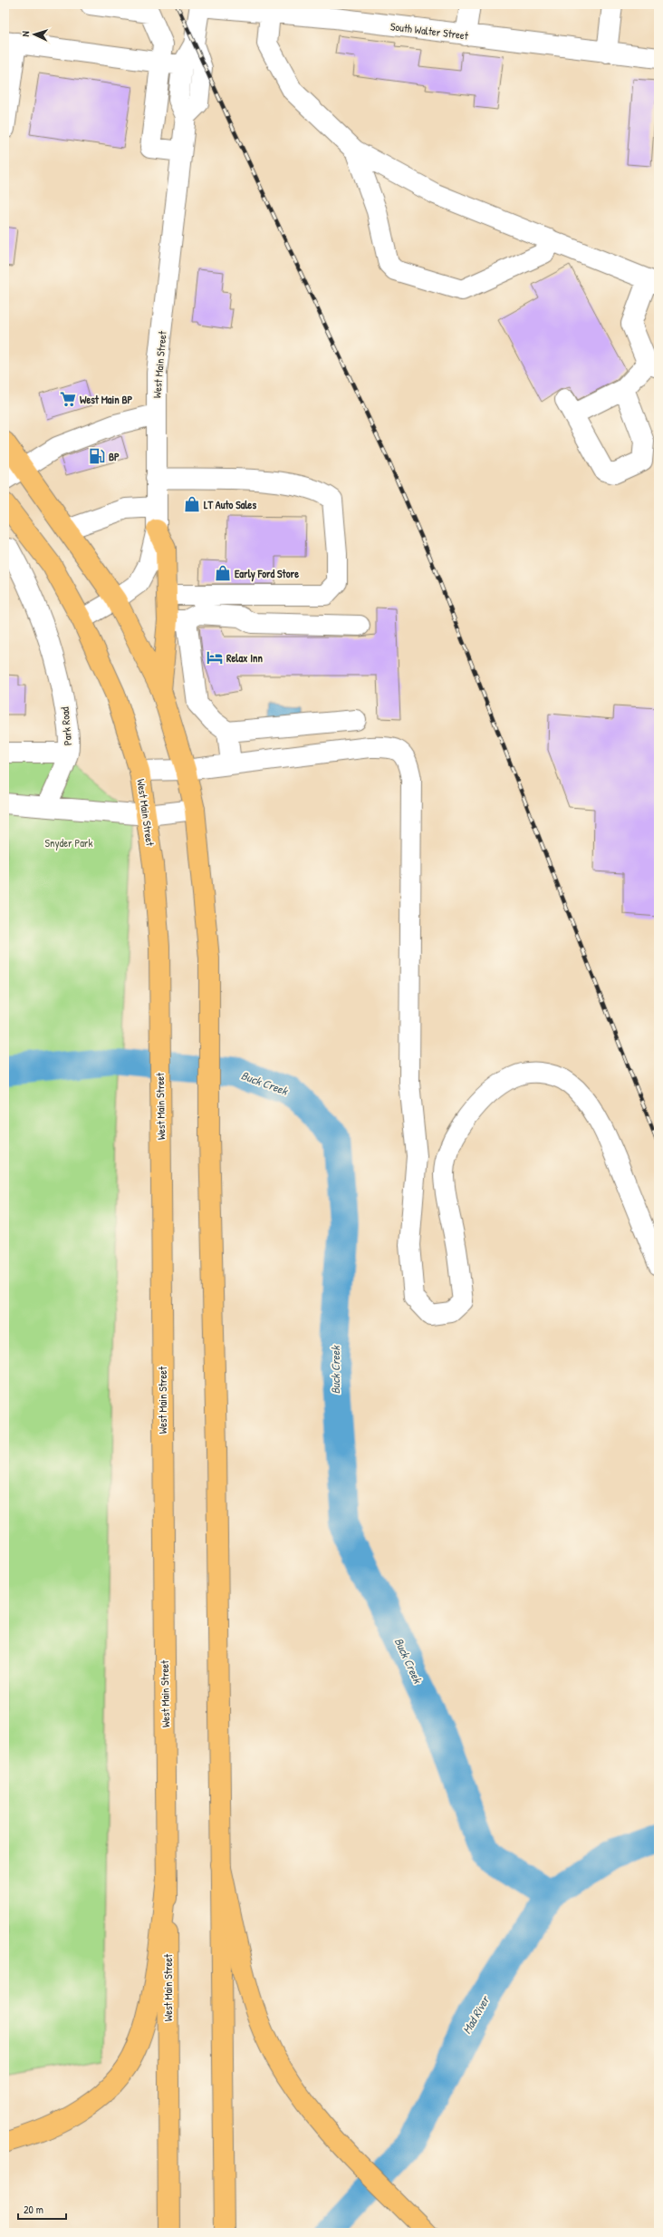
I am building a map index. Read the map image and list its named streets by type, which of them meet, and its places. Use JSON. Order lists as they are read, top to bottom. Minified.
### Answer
{"streets":{"main road":["West Main Street"],"street":["South Walter Street","Park Road"]},"water":["Buck Creek","Mad River"],"parks":["Snyder Park"],"places":{"supermarket":["West Main BP"],"fuel station":["BP"],"shop":["LT Auto Sales","Early Ford Store"],"hotel":["Relax Inn"]},"scale_bar":"20 m","north":"left"}
